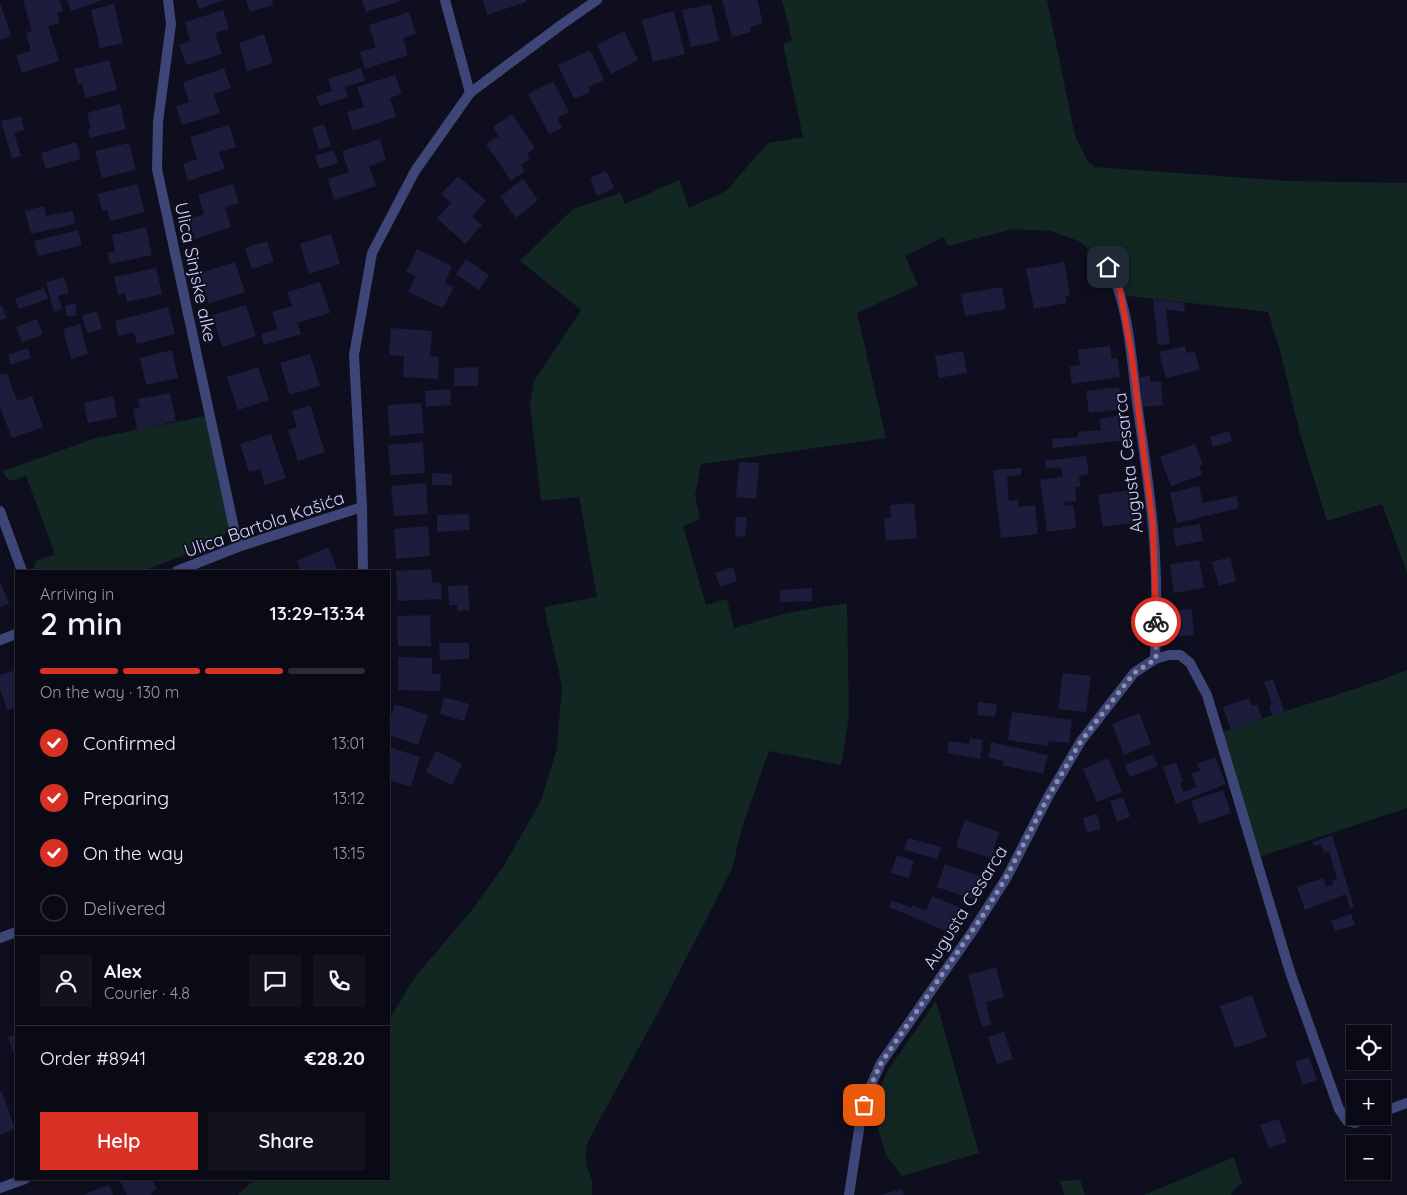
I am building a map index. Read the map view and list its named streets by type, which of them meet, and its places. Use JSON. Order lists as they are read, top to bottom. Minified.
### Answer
{"streets":{"street":["Ulica Sinjske alke","Augusta Cesarca","Ulica Bartola Kašića"]},"crossings":[["Ulica Sinjske alke","Ulica Bartola Kašića"]],"page":{"heading":["2 min","Arriving in","13:29–13:34"],"panel":["Alex","Courier · 4.8","Order #8941","€28.20"],"bar":"On the way · 130 m","list":[["Confirmed","13:01"],["Preparing","13:12"],["On the way","13:15"],"Delivered"],"map_buttons":["+","−"],"buttons":["Help","Share"]}}
